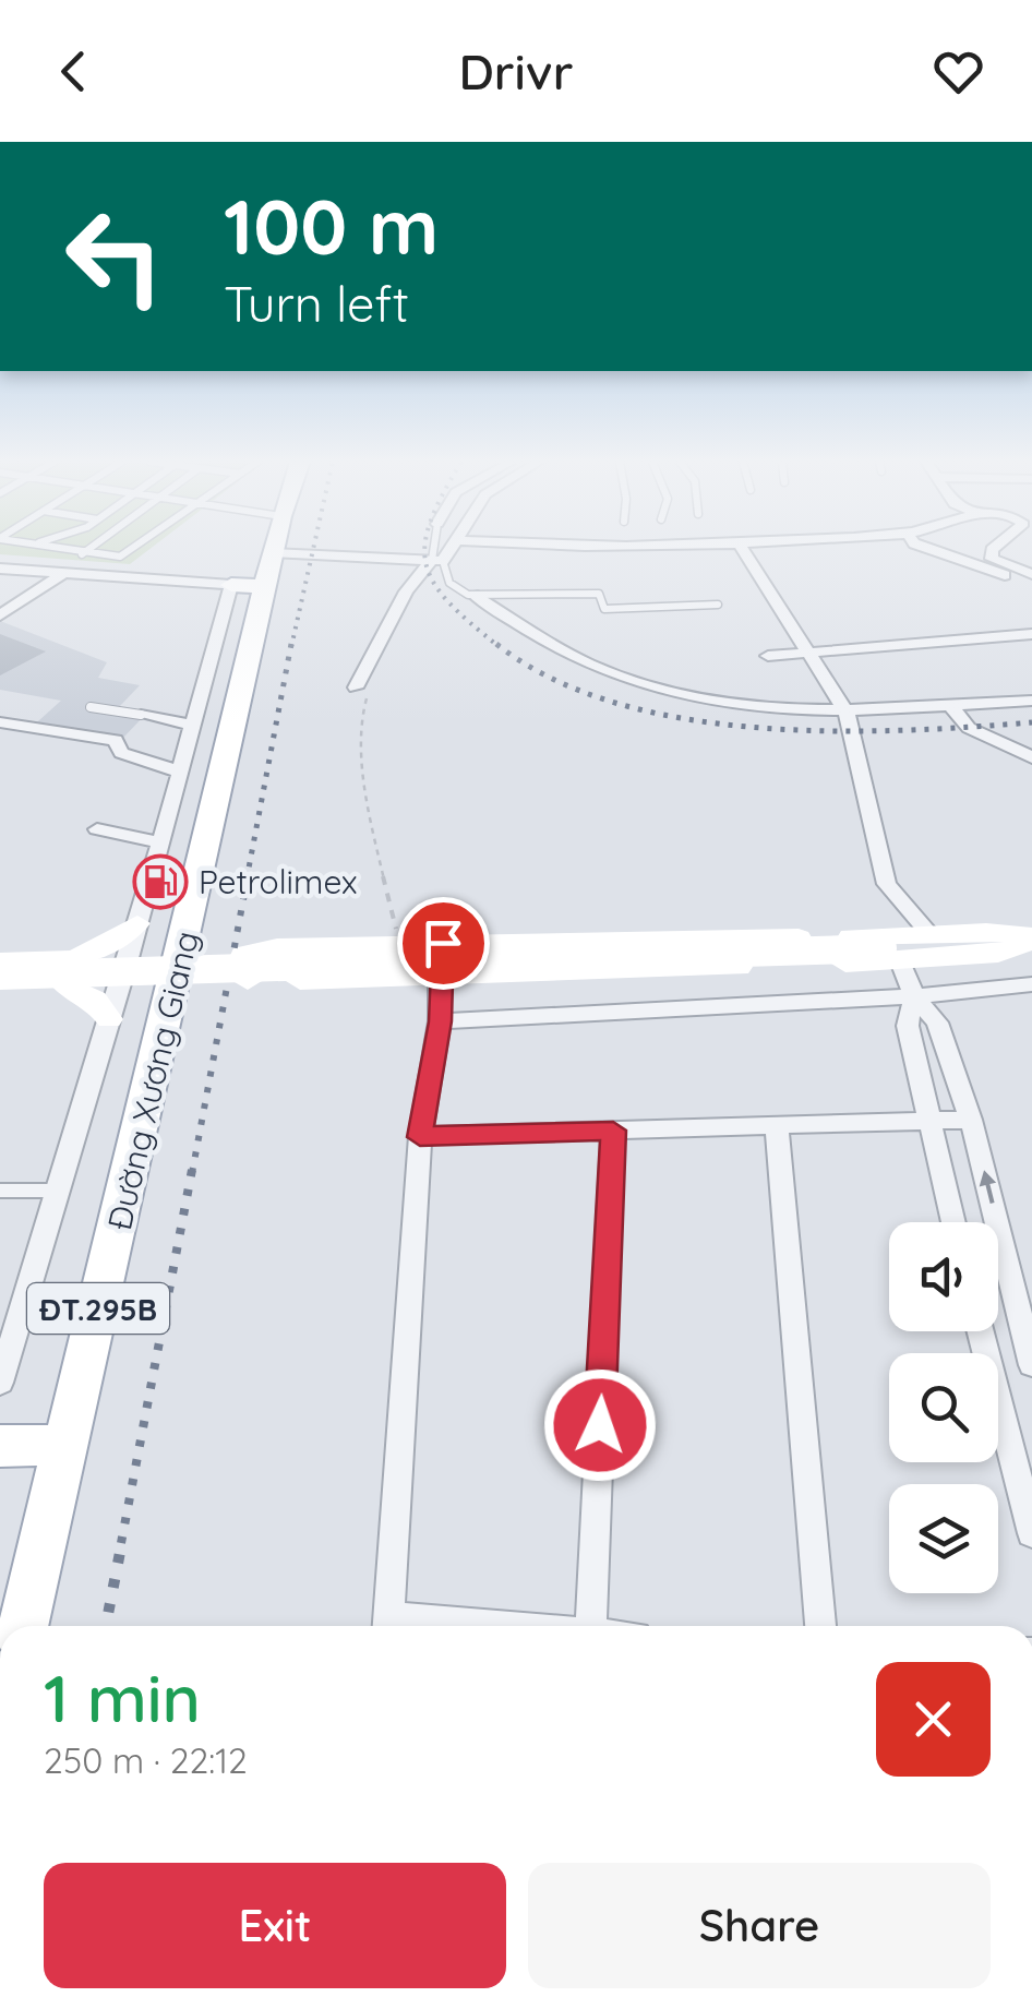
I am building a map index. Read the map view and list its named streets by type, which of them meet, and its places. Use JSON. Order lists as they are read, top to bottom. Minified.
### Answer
{"streets":{"main road":["Đường Xương Giang","ĐT.295B"]},"places":{"fuel station":["Petrolimex"]},"page":{"header":"Drivr","turn":["100 m","Turn left"],"heading":["1 min","250 m · 22:12"],"buttons":["Exit","Share"]}}
